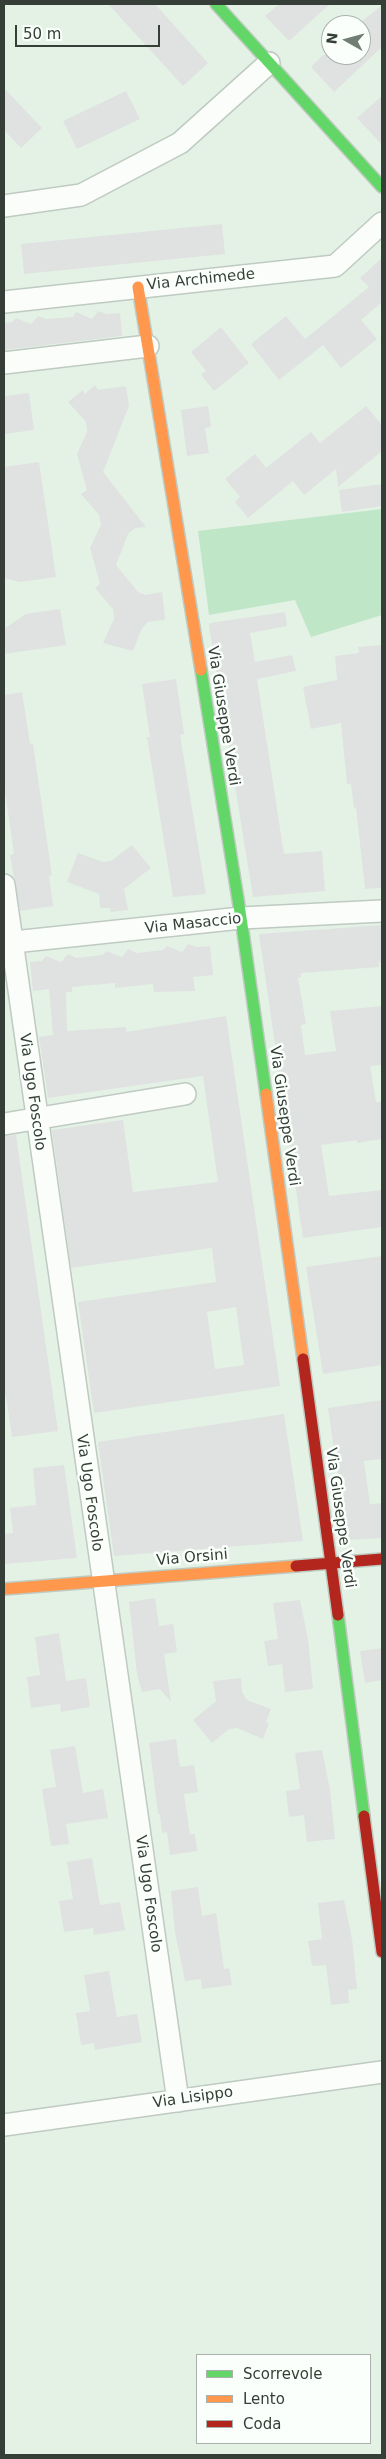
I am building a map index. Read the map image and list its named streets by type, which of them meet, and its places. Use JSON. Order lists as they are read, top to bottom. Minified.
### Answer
{"streets":{"street":["Via Archimede","Via Giuseppe Verdi","Via Masaccio","Via Ugo Foscolo","Via Orsini","Via Lisippo"]},"crossings":[["Via Archimede","Via Giuseppe Verdi"],["Via Giuseppe Verdi","Via Masaccio"],["Via Giuseppe Verdi","Via Orsini"],["Via Masaccio","Via Ugo Foscolo"],["Via Ugo Foscolo","Via Orsini"],["Via Ugo Foscolo","Via Lisippo"]],"legend":["Scorrevole","Lento","Coda"],"scale_bar":"50 m","north":"left"}
